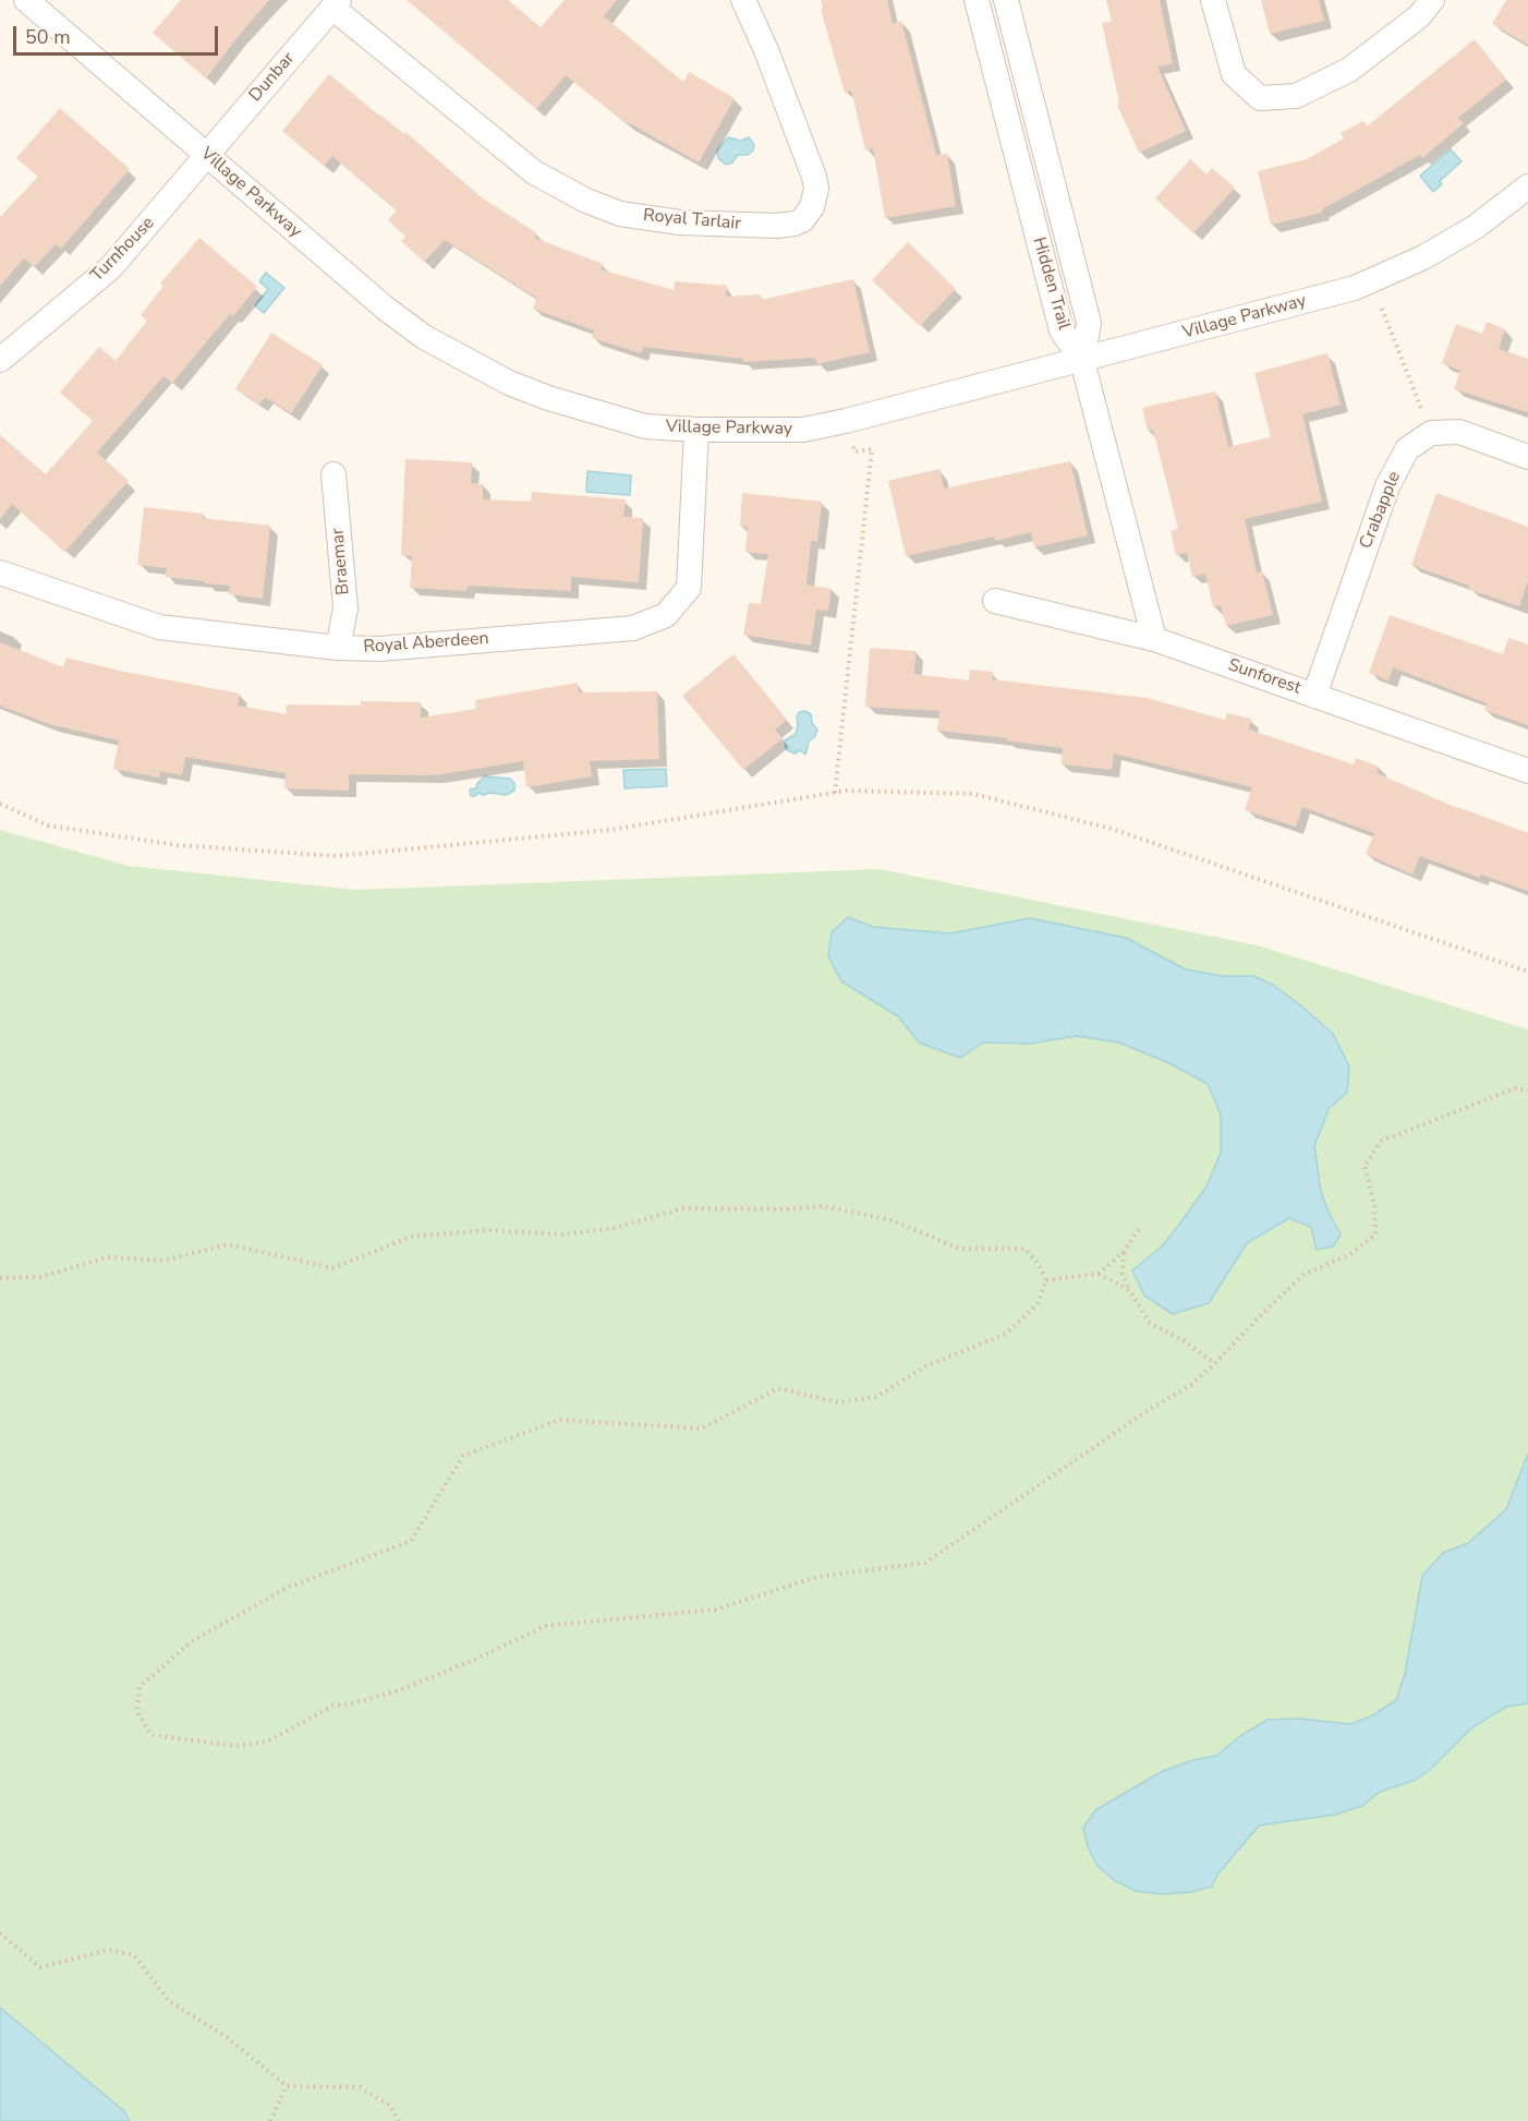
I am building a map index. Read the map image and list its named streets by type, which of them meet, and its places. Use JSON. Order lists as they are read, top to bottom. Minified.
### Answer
{"streets":{"street":["Dunbar","Village Parkway","Royal Tarlair","Turnhouse","Hidden Trail","Crabapple","Braemar","Royal Aberdeen","Sunforest"]},"crossings":[["Dunbar","Village Parkway"],["Dunbar","Royal Tarlair"],["Dunbar","Turnhouse"],["Village Parkway","Turnhouse"],["Village Parkway","Hidden Trail"],["Village Parkway","Royal Aberdeen"],["Hidden Trail","Sunforest"],["Crabapple","Sunforest"],["Braemar","Royal Aberdeen"]],"scale_bar":"50 m"}
